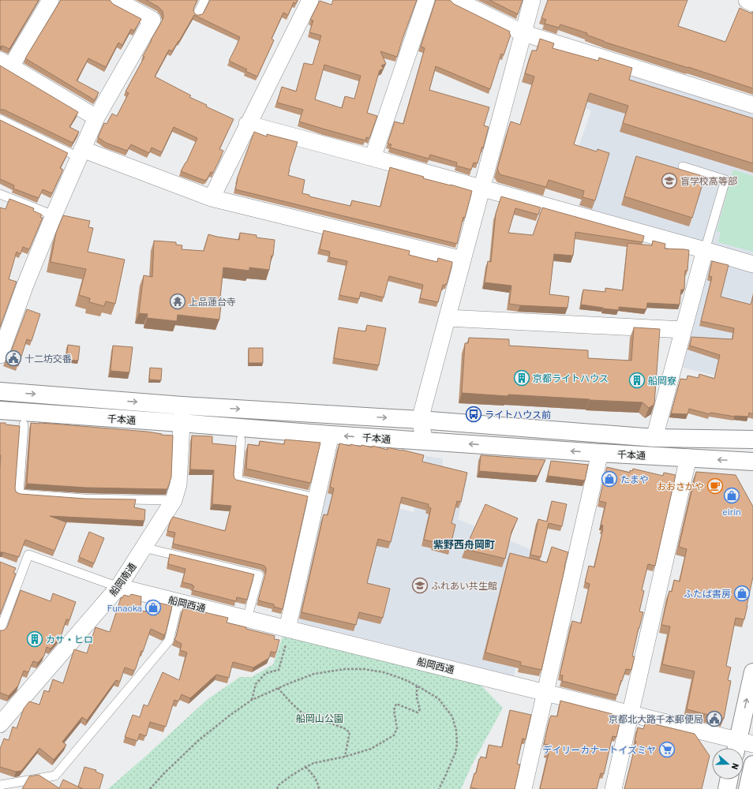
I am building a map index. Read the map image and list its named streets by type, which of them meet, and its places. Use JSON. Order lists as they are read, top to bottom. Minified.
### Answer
{"streets":{"main road":["千本通"],"street":["船岡南通","船岡西通"]},"crossings":[["千本通","船岡南通"],["船岡南通","船岡西通"]],"districts":["紫野西舟岡町"],"parks":["船岡山公園"],"places":{"school or university":["盲学校高等部","ふれあい共生館"],"temple":["上品蓮台寺"],"public building":["十二坊交番","京都北大路千本郵便局"],"building":["京都ライトハウス","船岡寮","カサ・ヒロ"],"bus stop":["ライトハウス前"],"shop":["たまや","eirin","ふたば書房","Funaoka"],"cafe":["おおさかや"],"supermarket":["デイリーカナートイズミヤ"]},"north":"right"}
